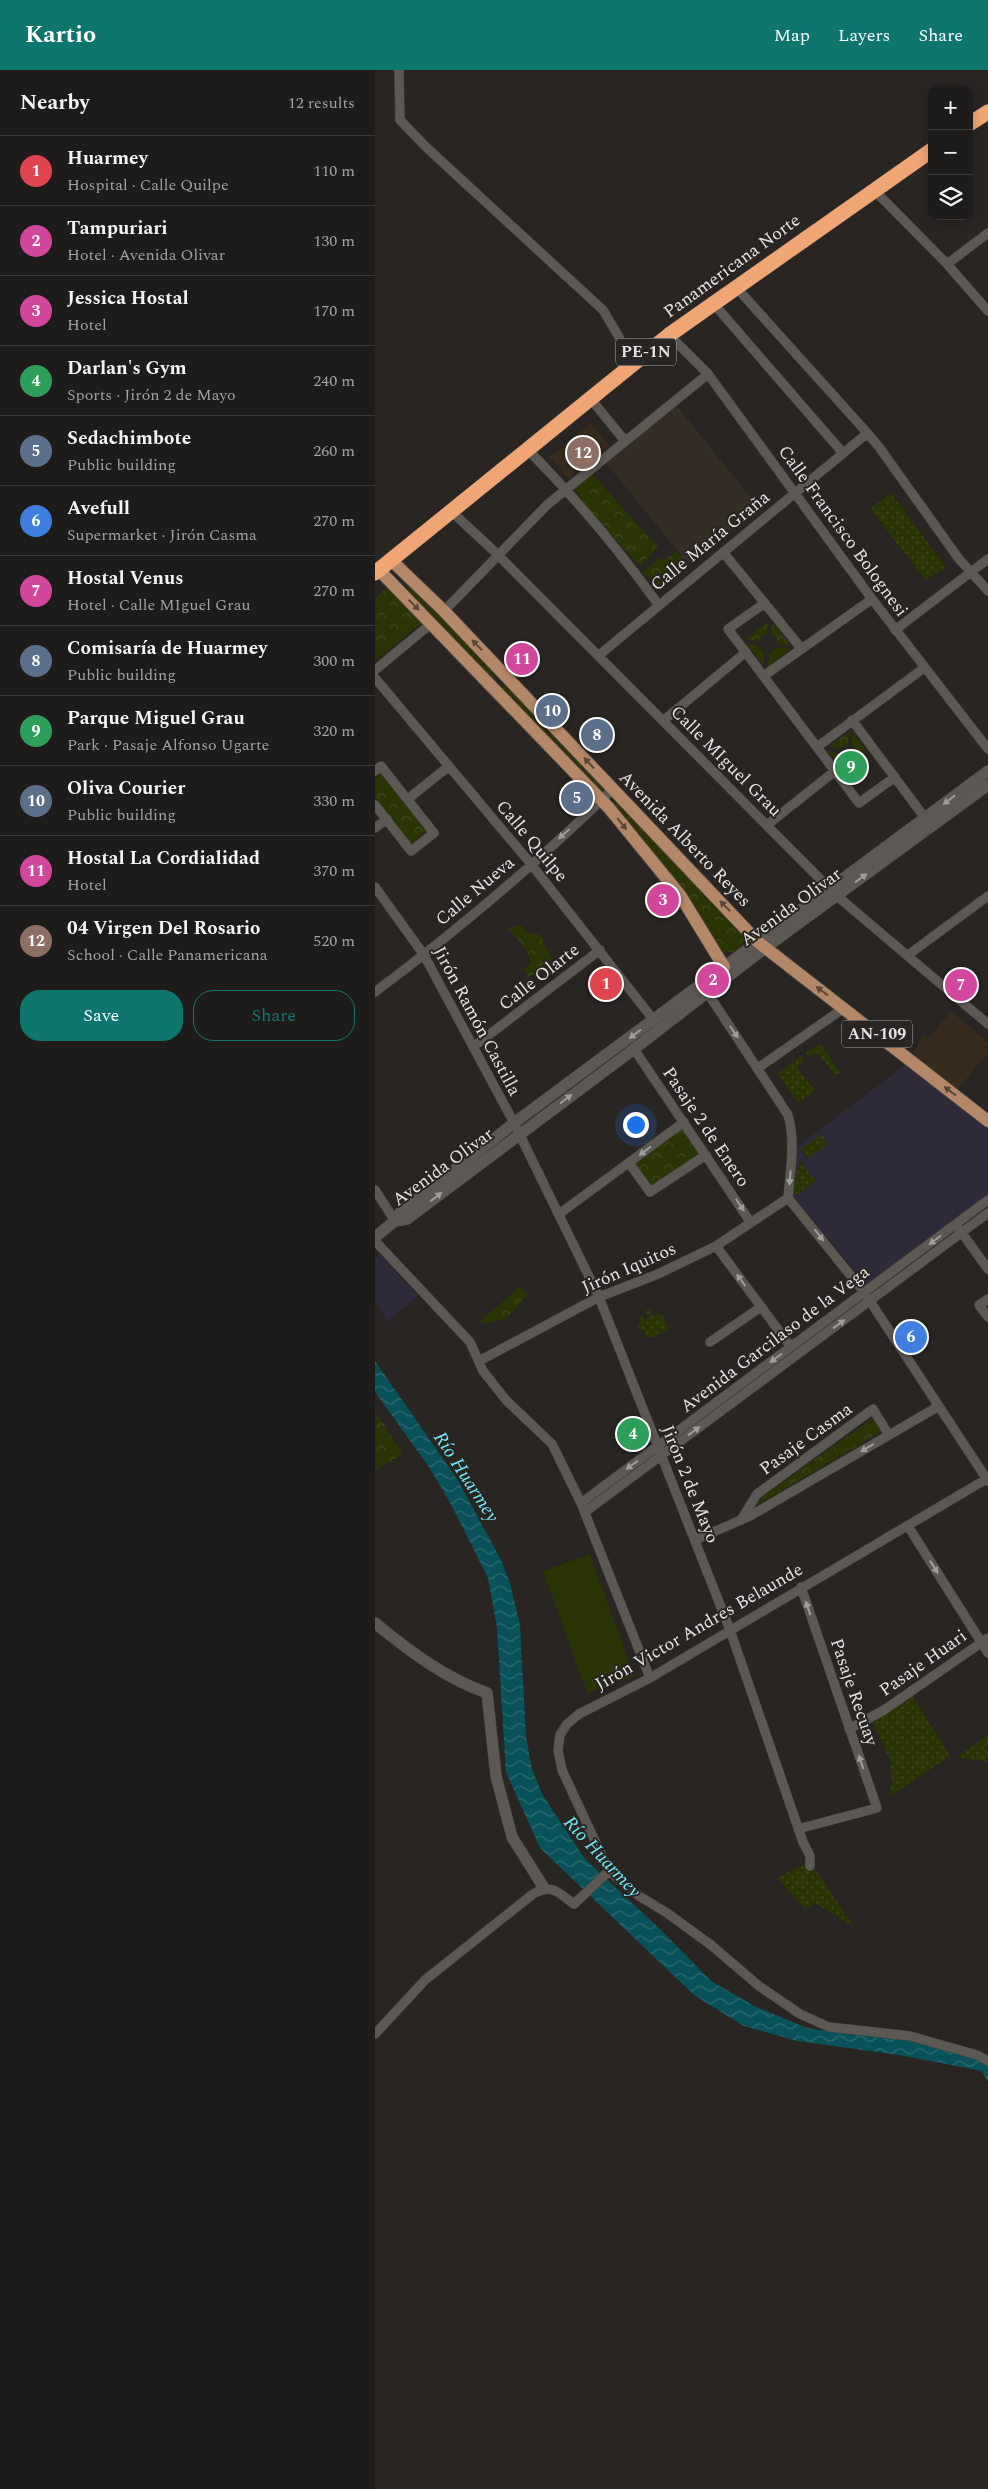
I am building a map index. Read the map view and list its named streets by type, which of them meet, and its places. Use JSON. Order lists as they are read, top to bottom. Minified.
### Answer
{"streets":{"highway":["Panamericana Norte","PE-1N"],"main road":["Avenida Alberto Reyes","AN-109"],"street":["Calle Francisco Bolognesi","Calle María Graña","Calle MIguel Grau","Calle Quilpe","Calle Nueva","Avenida Olivar","Calle Olarte","Jirón Ramón Castilla","Pasaje 2 de Enero","Jirón Iquitos","Avenida Garcilaso de la Vega","Pasaje Casma","Jirón 2 de Mayo","Jirón Victor Andres Belaunde","Pasaje Huari","Pasaje Recuay"]},"crossings":[["Panamericana Norte","Calle Francisco Bolognesi"],["Panamericana Norte","Calle MIguel Grau"],["Panamericana Norte","Avenida Alberto Reyes"],["Calle Francisco Bolognesi","Calle María Graña"],["Calle María Graña","Calle MIguel Grau"],["Calle MIguel Grau","Avenida Olivar"],["Avenida Alberto Reyes","Calle Nueva"],["Avenida Alberto Reyes","Avenida Olivar"],["Avenida Alberto Reyes","AN-109"],["Calle Quilpe","Calle Nueva"],["Calle Quilpe","Avenida Olivar"],["Calle Quilpe","Calle Olarte"],["Calle Nueva","Jirón Ramón Castilla"],["Avenida Olivar","Jirón Ramón Castilla"],["Avenida Olivar","AN-109"],["Avenida Olivar","Pasaje 2 de Enero"],["Avenida Olivar","Jirón 2 de Mayo"],["Calle Olarte","Jirón Ramón Castilla"],["Jirón Ramón Castilla","Jirón 2 de Mayo"],["Pasaje 2 de Enero","Jirón Iquitos"],["Jirón Iquitos","Jirón 2 de Mayo"],["Avenida Garcilaso de la Vega","Jirón 2 de Mayo"],["Pasaje Casma","Jirón 2 de Mayo"],["Jirón 2 de Mayo","Jirón Victor Andres Belaunde"],["Jirón 2 de Mayo","Pasaje Recuay"],["Jirón Victor Andres Belaunde","Pasaje Recuay"],["Pasaje Huari","Pasaje Recuay"]],"one_way":["Pasaje 2 de Enero","Pasaje Casma"],"water":["Río Huarmey"],"page":{"header":"Kartio","nav":["Map","Layers","Share"],"heading":["Nearby","12 results"],"map_buttons":["+","−"],"list":[{"mark":"1","name":"Huarmey","note":"Hospital · Calle Quilpe","value":"110 m"},{"mark":"2","name":"Tampuriari","note":"Hotel · Avenida Olivar","value":"130 m"},{"mark":"3","name":"Jessica Hostal","note":"Hotel","value":"170 m"},{"mark":"4","name":"Darlan's Gym","note":"Sports · Jirón 2 de Mayo","value":"240 m"},{"mark":"5","name":"Sedachimbote","note":"Public building","value":"260 m"},{"mark":"6","name":"Avefull","note":"Supermarket · Jirón Casma","value":"270 m"},{"mark":"7","name":"Hostal Venus","note":"Hotel · Calle MIguel Grau","value":"270 m"},{"mark":"8","name":"Comisaría de Huarmey","note":"Public building","value":"300 m"},{"mark":"9","name":"Parque Miguel Grau","note":"Park · Pasaje Alfonso Ugarte","value":"320 m"},{"mark":"10","name":"Oliva Courier","note":"Public building","value":"330 m"},{"mark":"11","name":"Hostal La Cordialidad","note":"Hotel","value":"370 m"},{"mark":"12","name":"04 Virgen Del Rosario","note":"School · Calle Panamericana","value":"520 m"}],"pins":["12","11","10","8","9","5","3","2","1","7","6","4"],"buttons":["Save","Share"]}}
